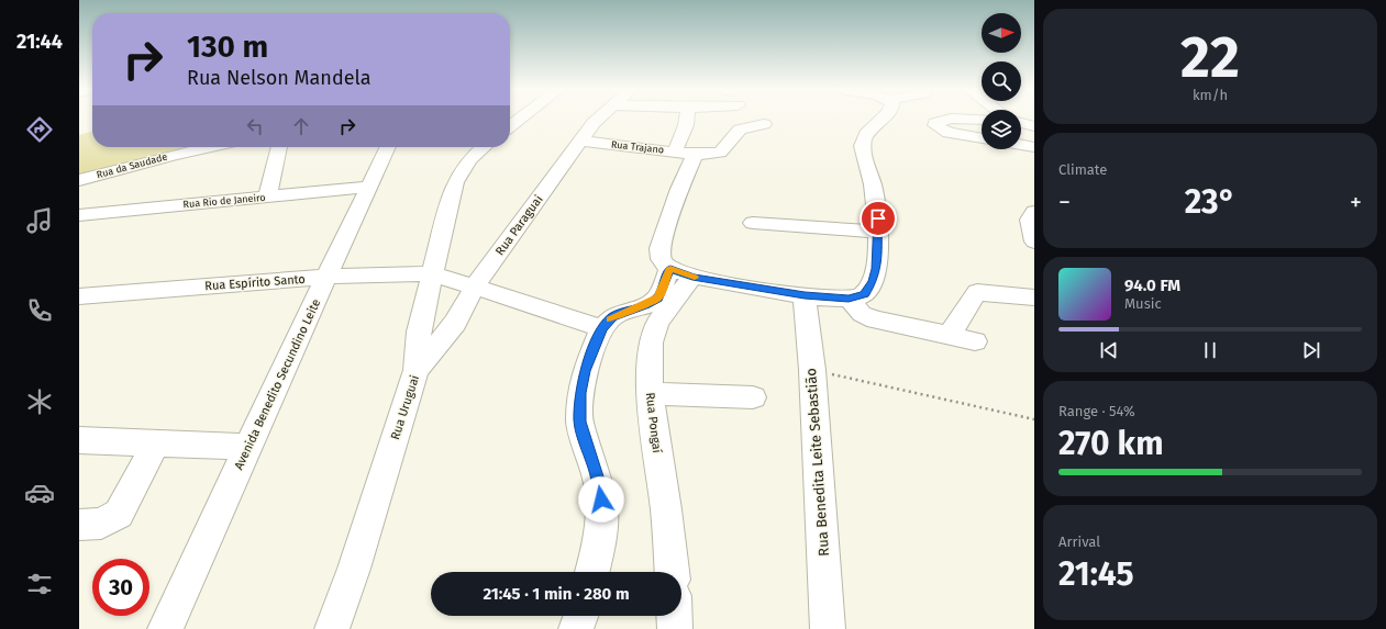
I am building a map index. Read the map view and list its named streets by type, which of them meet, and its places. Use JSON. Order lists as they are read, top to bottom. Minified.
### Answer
{"streets":{"main road":["Rua da Saudade"],"street":["Rua Trajano","Rua Rio de Janeiro","Rua Paraguai","Rua Espírito Santo","Avenida Benedito Secundino Leite","Rua Uruguai","Rua Pongaí","Rua Benedita Leite Sebastião"]},"crossings":[["Rua Trajano","Rua Paraguai"],["Rua Rio de Janeiro","Avenida Benedito Secundino Leite"],["Rua Paraguai","Rua Espírito Santo"],["Rua Paraguai","Rua Uruguai"],["Rua Espírito Santo","Avenida Benedito Secundino Leite"],["Rua Espírito Santo","Rua Uruguai"]],"north":"right","page":{"tabs":"21:44","tile":[["22","km/h"],"Climate",["Range · 54%","270 km"],["Arrival","21:45"]],"turn":["130 m","Rua Nelson Mandela"],"heat":["−","23°","+"],"song":["94.0 FM","Music"],"limit":"30","trip":"21:45 · 1 min · 280 m"}}
